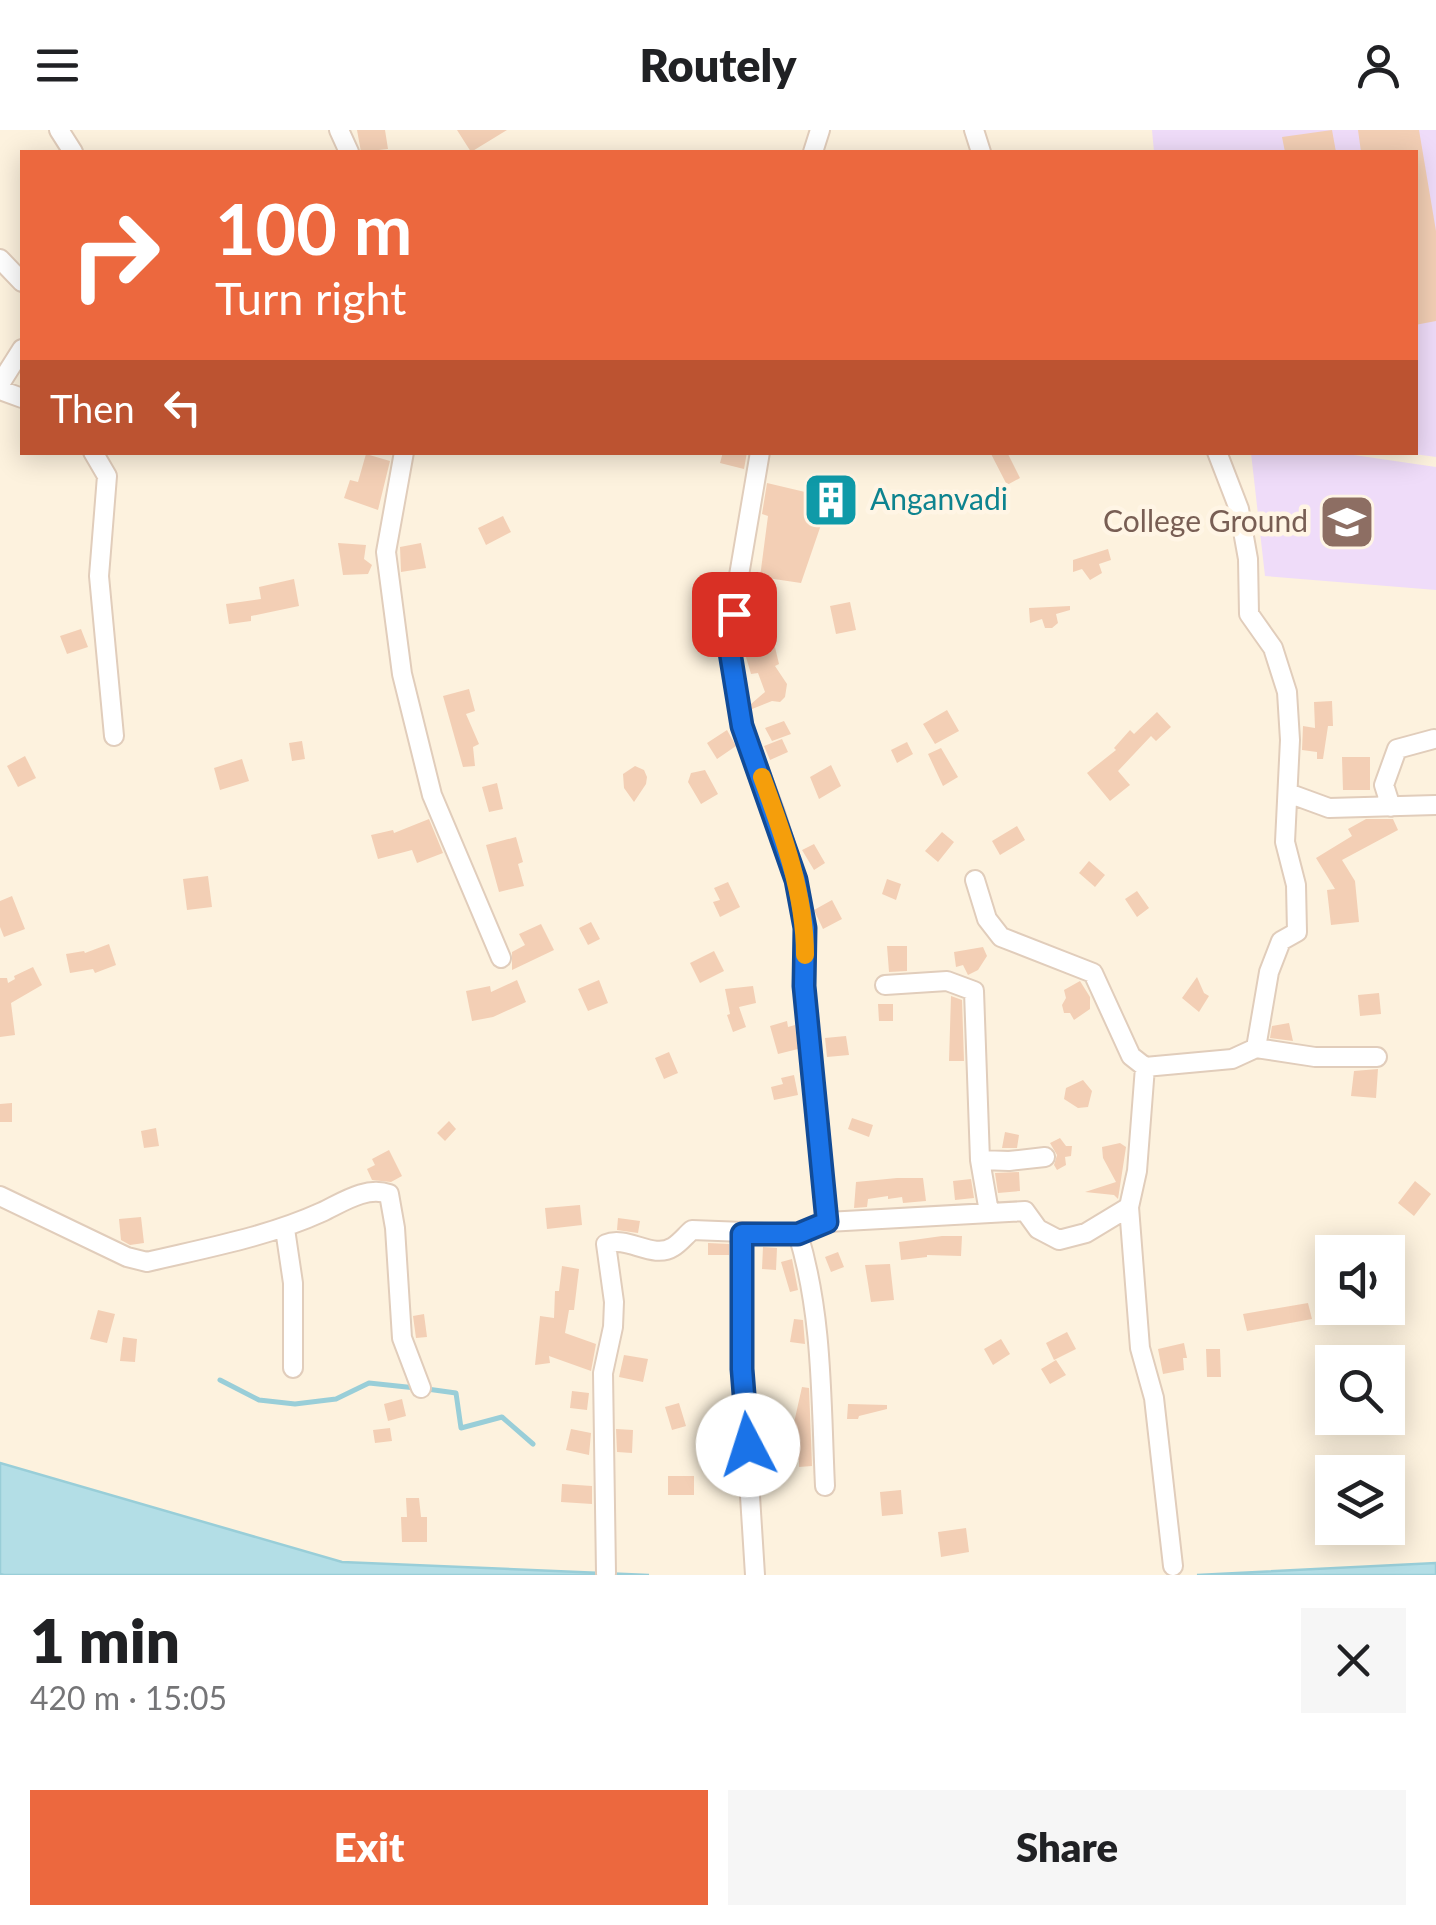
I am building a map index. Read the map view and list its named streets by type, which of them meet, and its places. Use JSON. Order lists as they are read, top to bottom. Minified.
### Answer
{"places":{"building":["Anganvadi"],"school or university":["College Ground"]},"page":{"header":"Routely","turn":["100 m","Turn right"],"then":"Then","heading":["1 min","420 m · 15:05"],"buttons":["Exit","Share"]}}
